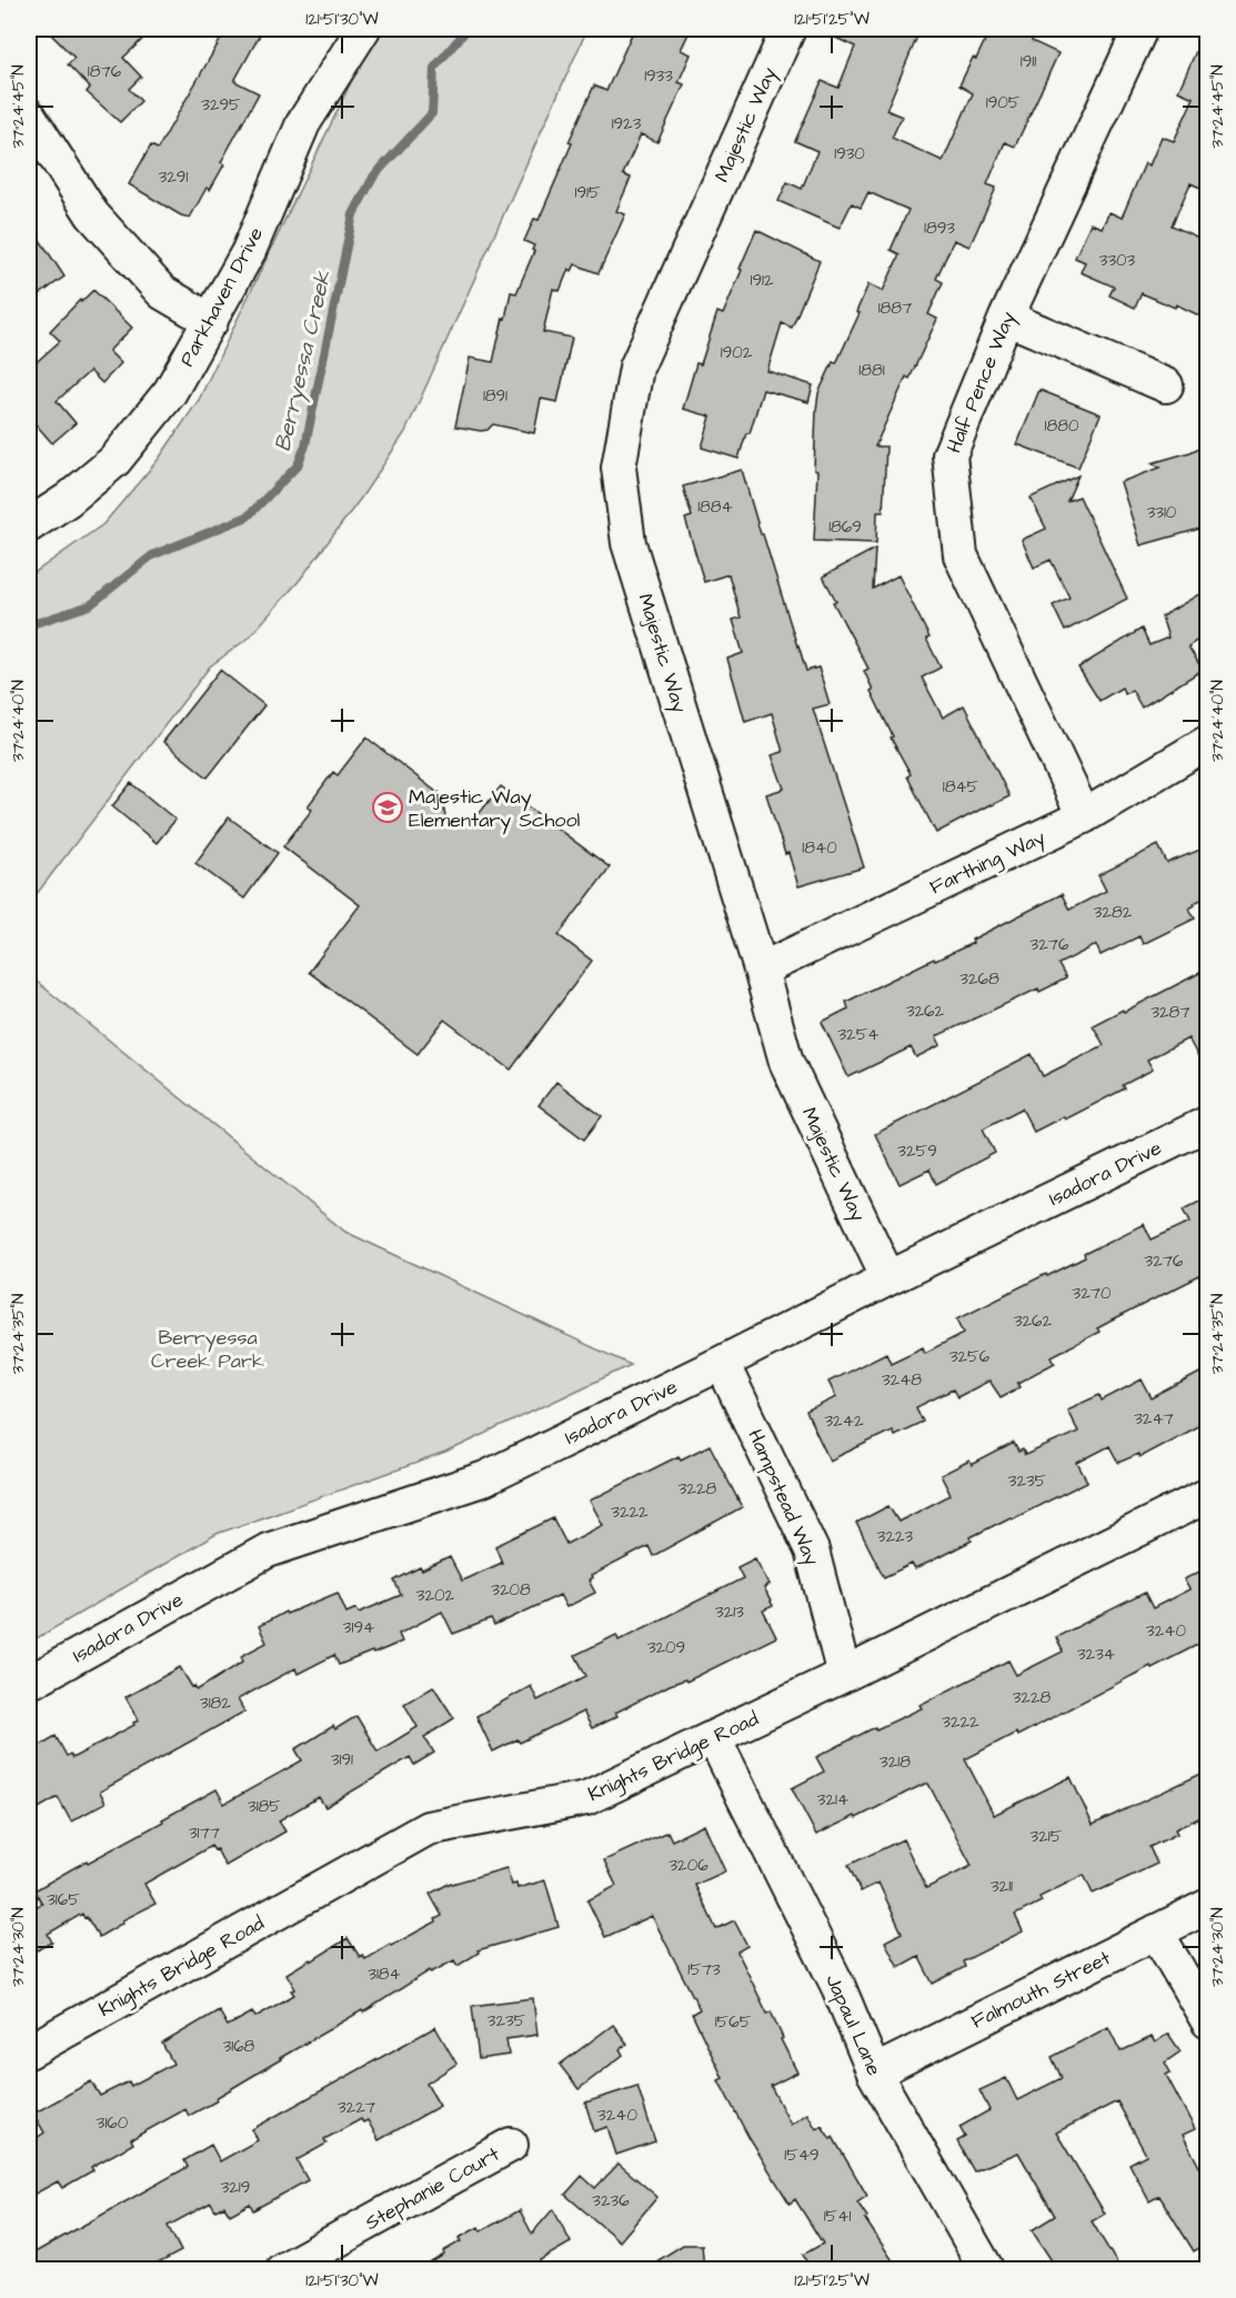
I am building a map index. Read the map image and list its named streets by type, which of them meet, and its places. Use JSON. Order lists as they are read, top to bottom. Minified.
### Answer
{"streets":{"street":["Majestic Way","Parkhaven Drive","Half Pence Way","Farthing Way","Isadora Drive","Hampstead Way","Knights Bridge Road","Falmouth Street","Japaul Lane","Stephanie Court"]},"crossings":[["Majestic Way","Farthing Way"],["Majestic Way","Isadora Drive"],["Half Pence Way","Farthing Way"],["Isadora Drive","Hampstead Way"],["Hampstead Way","Knights Bridge Road"],["Knights Bridge Road","Japaul Lane"],["Falmouth Street","Japaul Lane"]],"water":["Berryessa Creek"],"parks":["Berryessa Creek Park"],"places":{"school or university":["Majestic Way Elementary School"]},"house_numbers":["1911","1876","1933","1905","3295","1923","1930","3291","1915","1893","3303","1912","1887","1902","1881","1891","1880","1884","3310","1869","1845","1840","3282","3276","3268","3262","3287","3254","3259","3276","3270","3262","3256","3248","3247","3242","3235","3228","3222","3223","3208","3202","3213","3194","3240","3209","3234","3228","3182","3222","3191","3218","3214","3185","3177","3215","3206","3211","3165","1573","3184","3235","1565","3168","3227","3240","3160","1549","3219","3236","1541"],"coordinates":["121°51'30\"W","121°51'25\"W","37°24'45\"N","37°24'40\"N","37°24'35\"N","37°24'30\"N"]}
